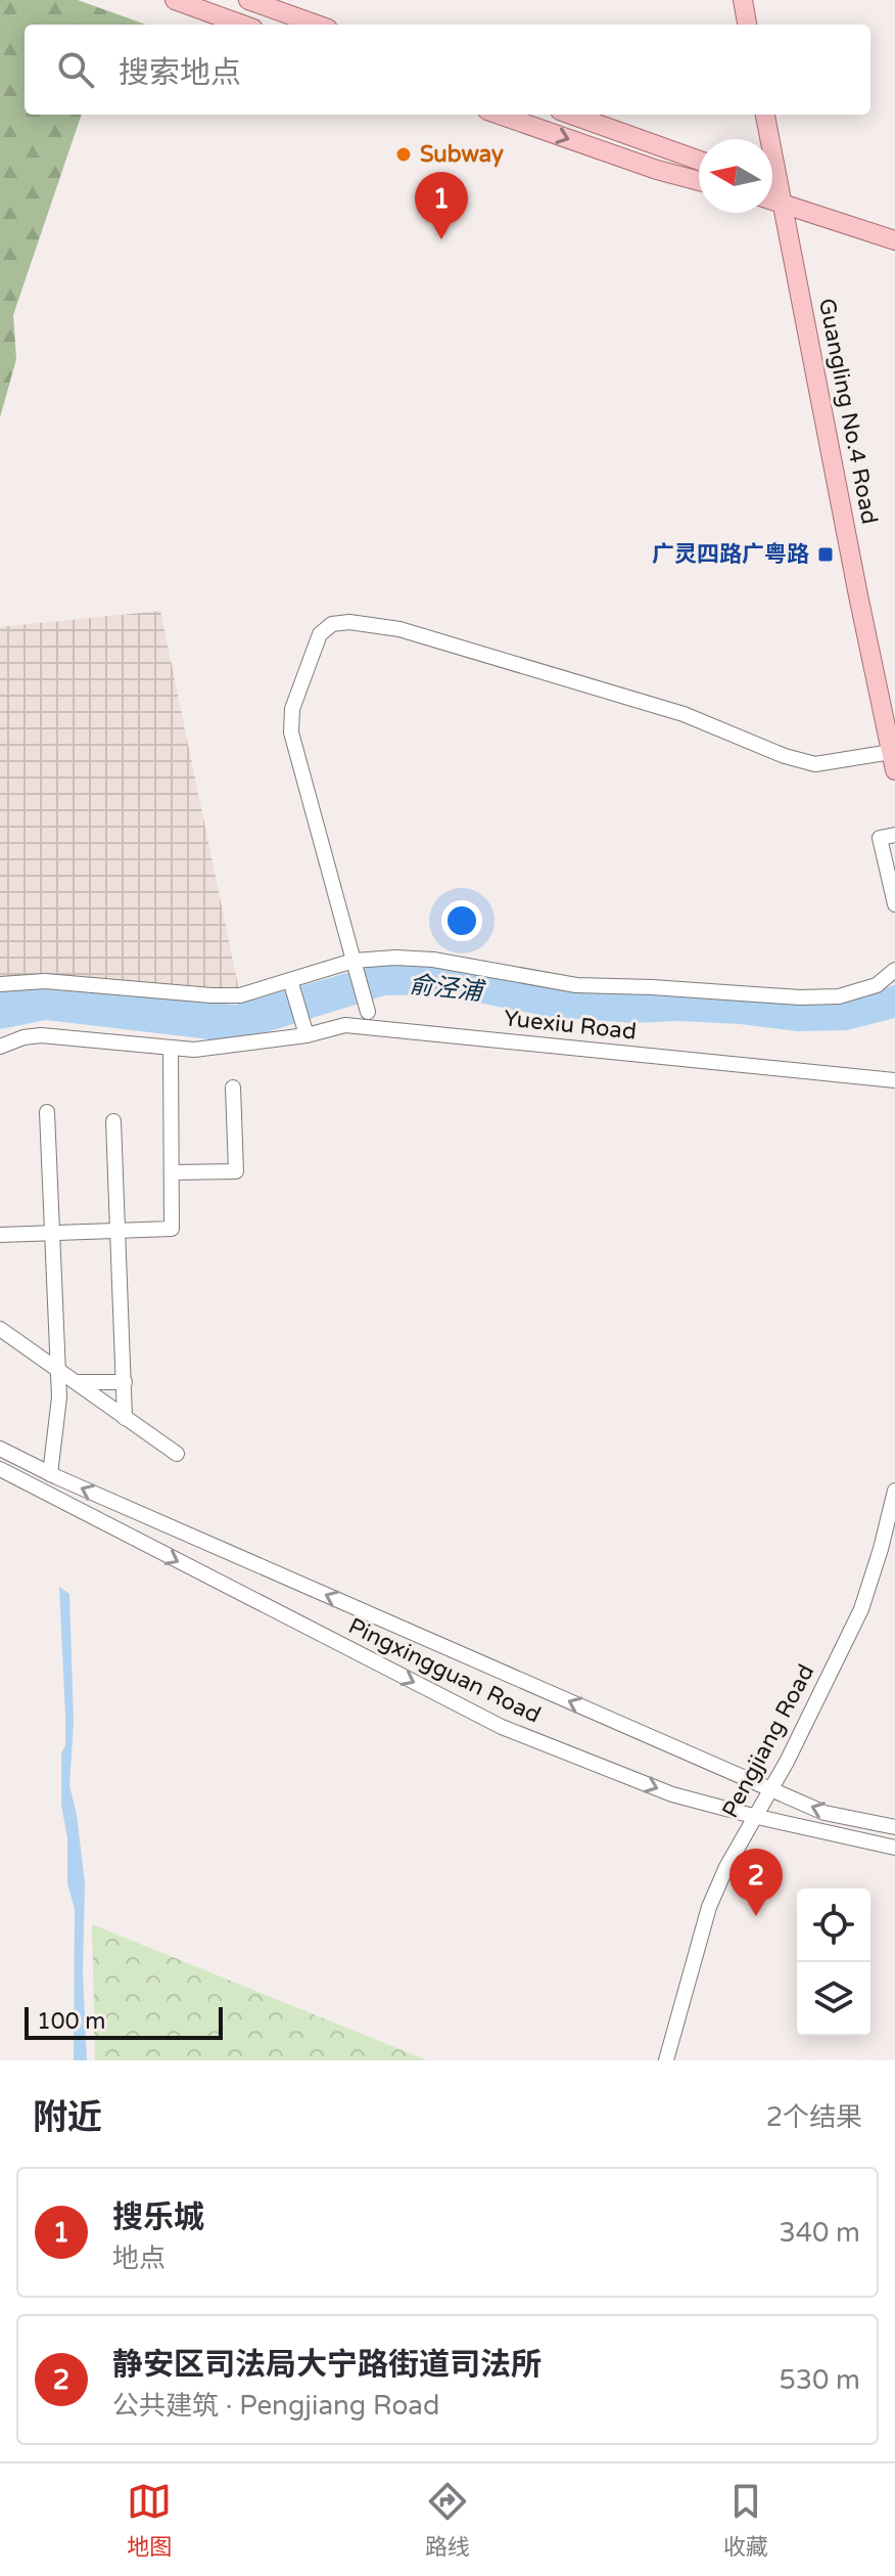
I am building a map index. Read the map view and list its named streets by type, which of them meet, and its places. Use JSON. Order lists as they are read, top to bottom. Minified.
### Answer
{"streets":{"main road":["Guangling No.4 Road"],"street":["Yuexiu Road","Pingxingguan Road","Pengjiang Road"]},"crossings":[["Pingxingguan Road","Pengjiang Road"]],"water":["俞泾浦"],"places":{"other":["Subway"],"transit":["广灵四路广粤路"]},"scale_bar":"100 m","north":"left","page":{"search":"搜索地点","pins":["1","2"],"scale":"100 m","heading":["附近","2个结果"],"list":[{"mark":"1","name":"搜乐城","note":"地点","value":"340 m"},{"mark":"2","name":"静安区司法局大宁路街道司法所","note":"公共建筑 · Pengjiang Road","value":"530 m"}],"nav":["地图","路线","收藏"]}}
